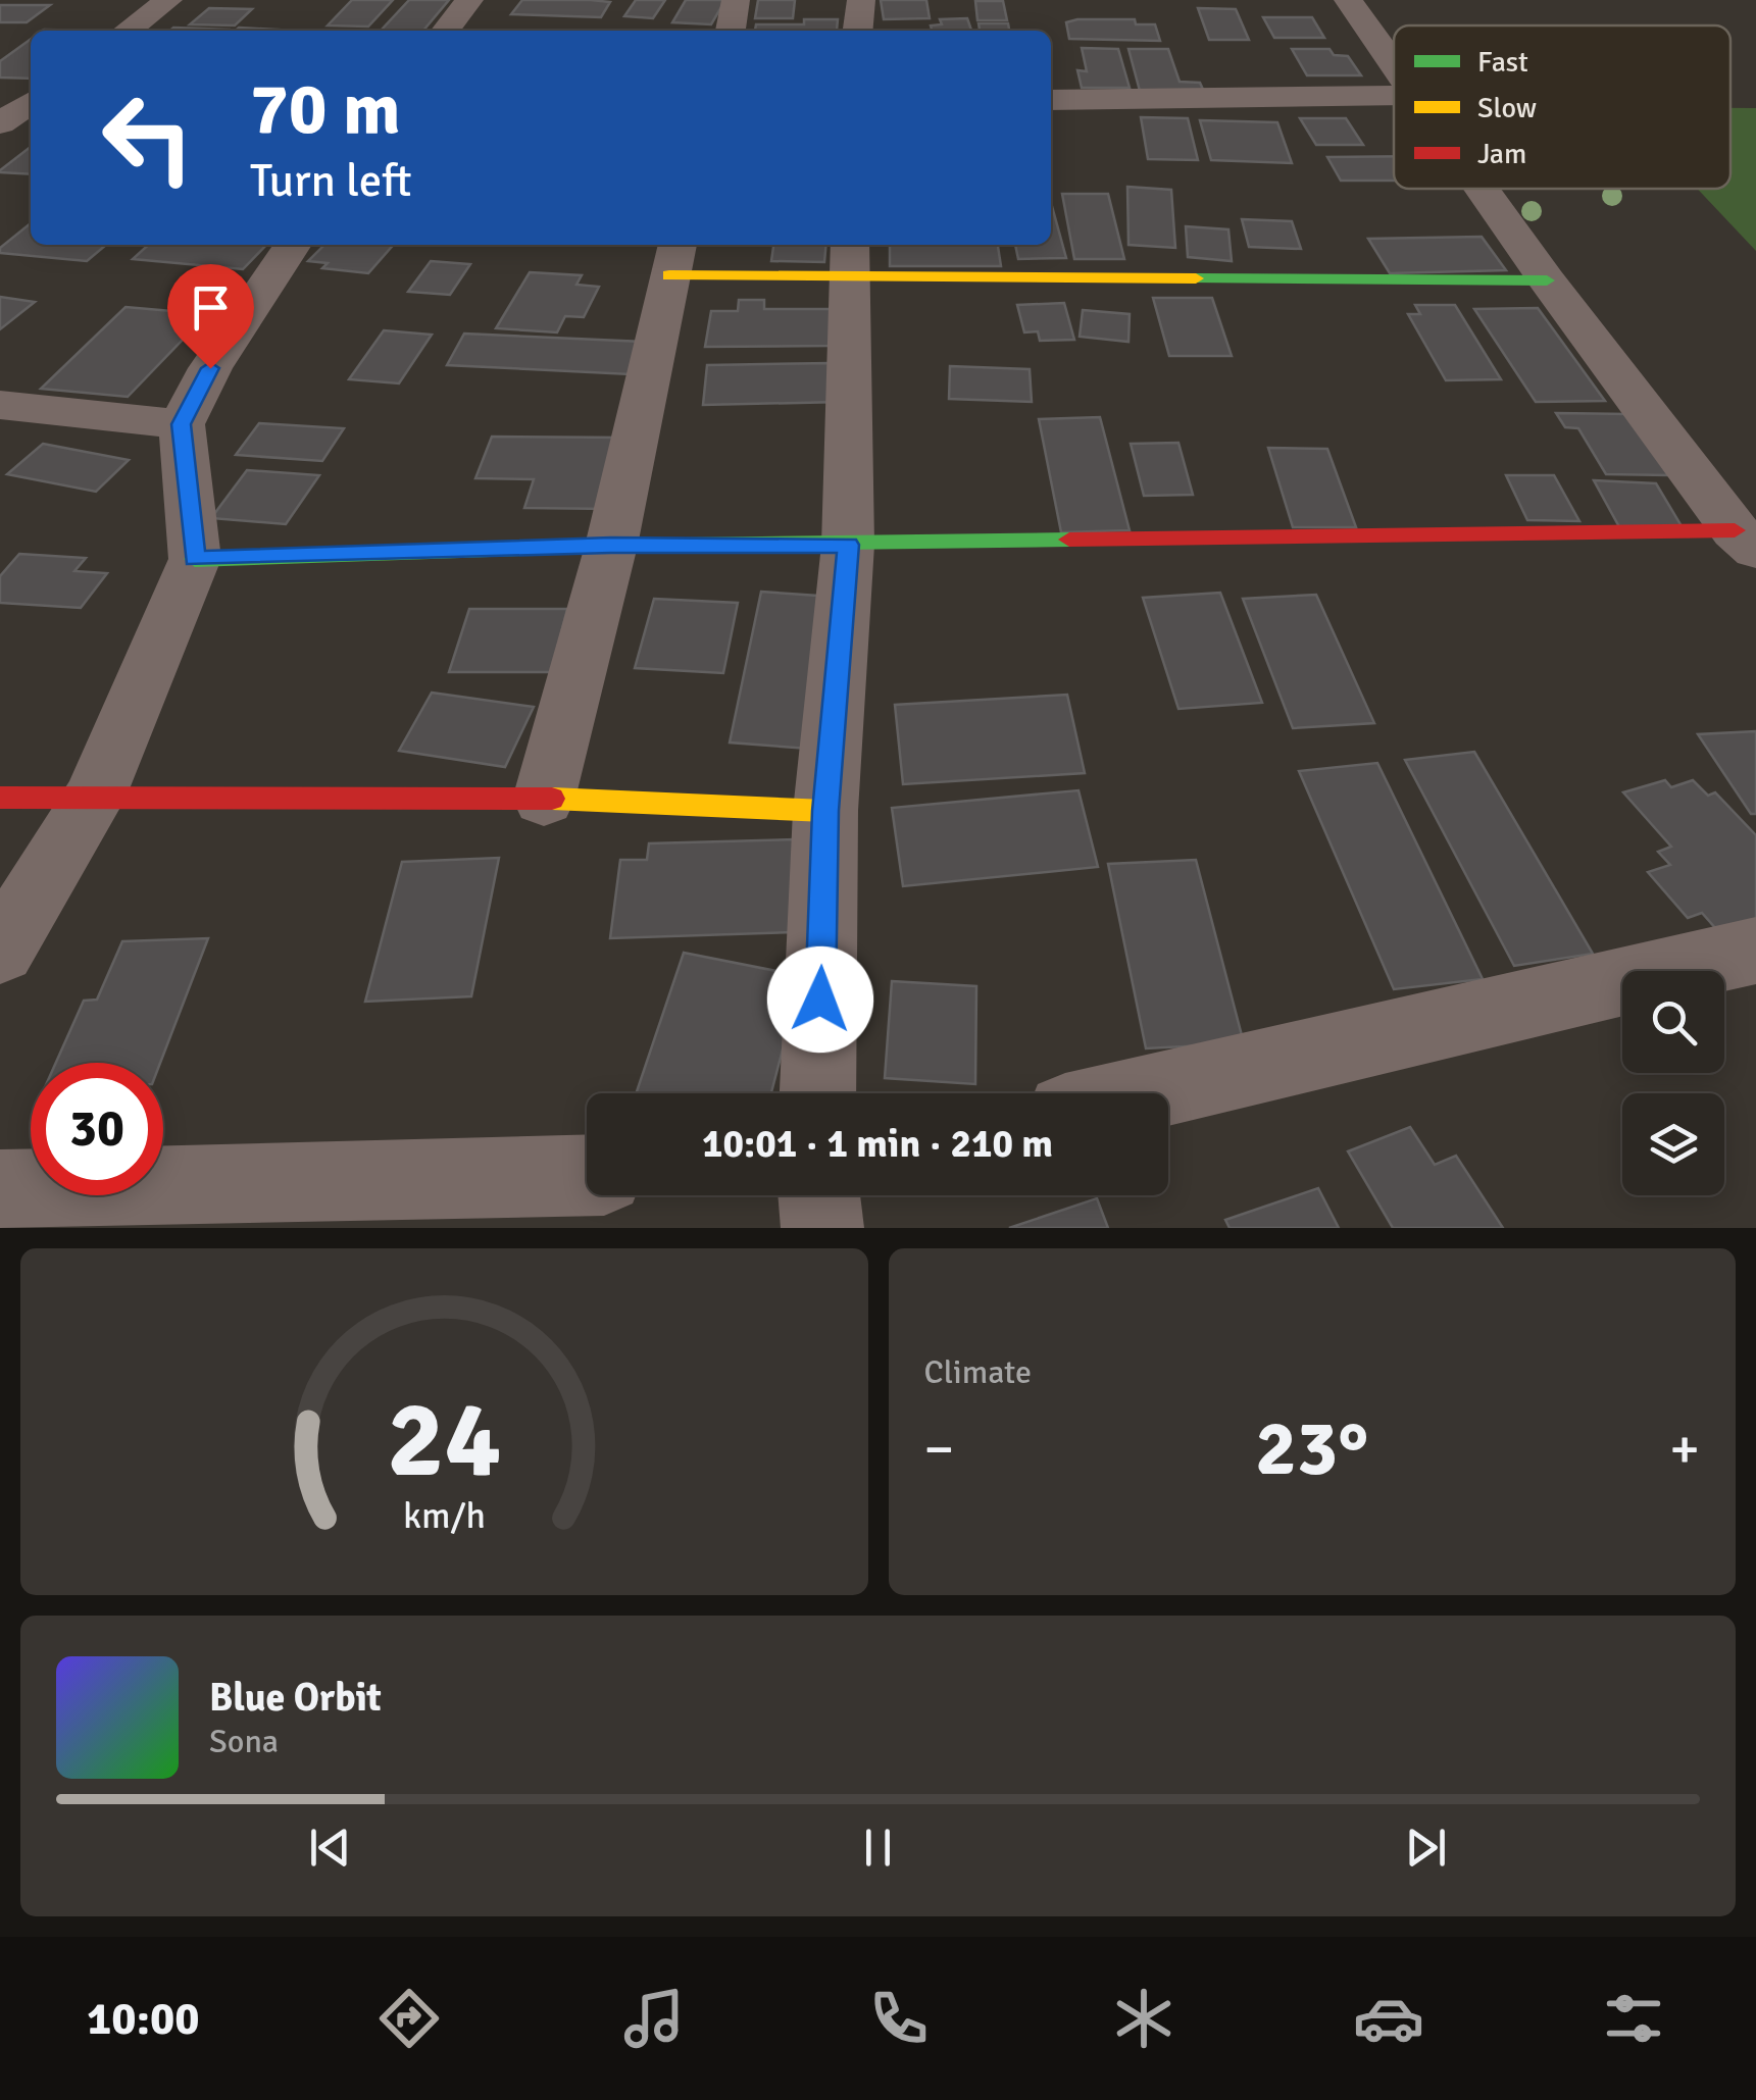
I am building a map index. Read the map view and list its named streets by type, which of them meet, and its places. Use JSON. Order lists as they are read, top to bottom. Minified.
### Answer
{"legend":["Fast","Slow","Jam"],"page":{"turn":["70 m","Turn left"],"limit":"30","trip":"10:01 · 1 min · 210 m","tile":"Climate","heat":["−","23°","+"],"song":["Blue Orbit","Sona"],"tabs":"10:00","gauge":["24","km/h"]}}
